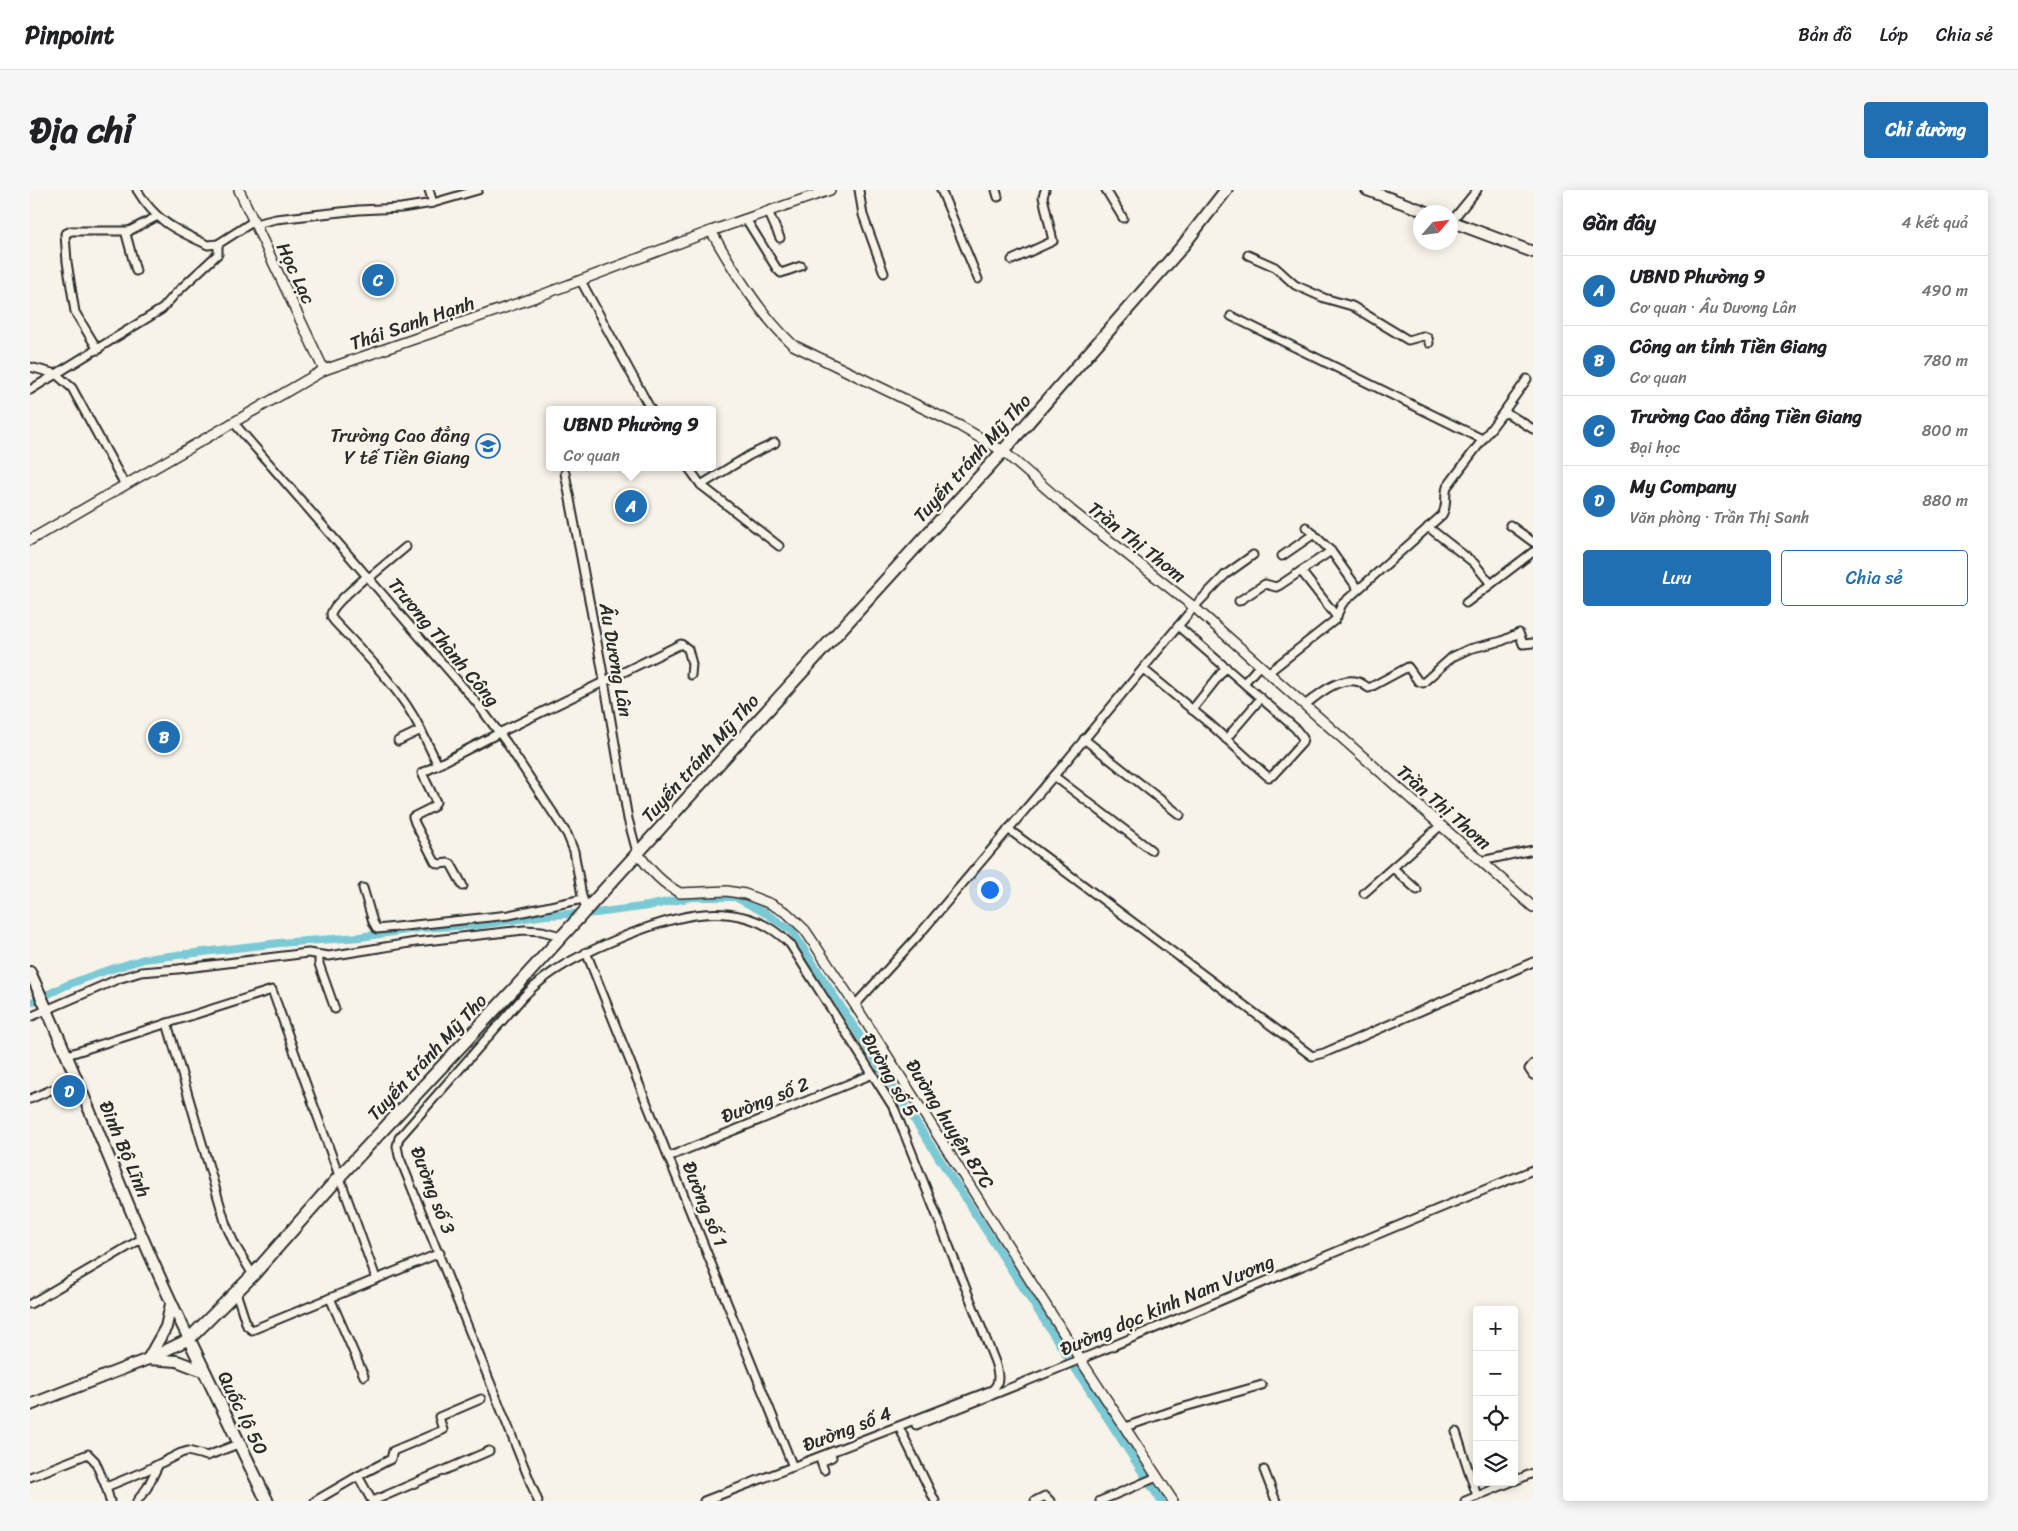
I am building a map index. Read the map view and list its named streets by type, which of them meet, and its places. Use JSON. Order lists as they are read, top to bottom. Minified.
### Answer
{"streets":{"highway":["Tuyến tránh Mỹ Tho","Quốc lộ 50"],"main road":["Đinh Bộ Lĩnh"],"street":["Học Lạc","Thái Sanh Hạnh","Trần Thị Thơm","Trương Thành Công","Âu Dương Lân","Đường số 5","Đường số 2","Đường huyện 87C","Đường số 3","Đường số 1","Đường dọc kinh Nam Vương","Đường số 4"]},"crossings":[["Học Lạc","Thái Sanh Hạnh"],["Thái Sanh Hạnh","Trần Thị Thơm"],["Thái Sanh Hạnh","Trương Thành Công"],["Tuyến tránh Mỹ Tho","Trần Thị Thơm"],["Tuyến tránh Mỹ Tho","Trương Thành Công"],["Tuyến tránh Mỹ Tho","Âu Dương Lân"],["Tuyến tránh Mỹ Tho","Đường huyện 87C"],["Tuyến tránh Mỹ Tho","Đinh Bộ Lĩnh"],["Tuyến tránh Mỹ Tho","Quốc lộ 50"],["Âu Dương Lân","Đường huyện 87C"],["Đường số 5","Đường số 2"],["Đường số 5","Đường số 3"],["Đường số 5","Đường số 1"],["Đường số 5","Đường số 4"],["Đường số 2","Đường số 1"],["Đường huyện 87C","Đường dọc kinh Nam Vương"],["Đinh Bộ Lĩnh","Quốc lộ 50"],["Đường số 3","Đường số 1"],["Đường số 1","Đường số 4"]],"places":{"school or university":["Trường Cao đẳng Y tế Tiền Giang"]},"north":"top right","page":{"header":"Pinpoint","nav":["Bản đồ","Lớp","Chia sẻ"],"title":"Địa chỉ","buttons":["Chỉ đường",["Lưu","Chia sẻ"]],"heading":["Gần đây","4 kết quả"],"list":[{"mark":"A","name":"UBND Phường 9","note":"Cơ quan · Âu Dương Lân","value":"490 m"},{"mark":"B","name":"Công an tỉnh Tiền Giang","note":"Cơ quan","value":"780 m"},{"mark":"C","name":"Trường Cao đẳng Tiền Giang","note":"Đại học","value":"800 m"},{"mark":"D","name":"My Company","note":"Văn phòng · Trần Thị Sanh","value":"880 m"}],"pins":["C","A","B","D"],"popup":["UBND Phường 9","Cơ quan"],"map_buttons":["+","−"]}}
